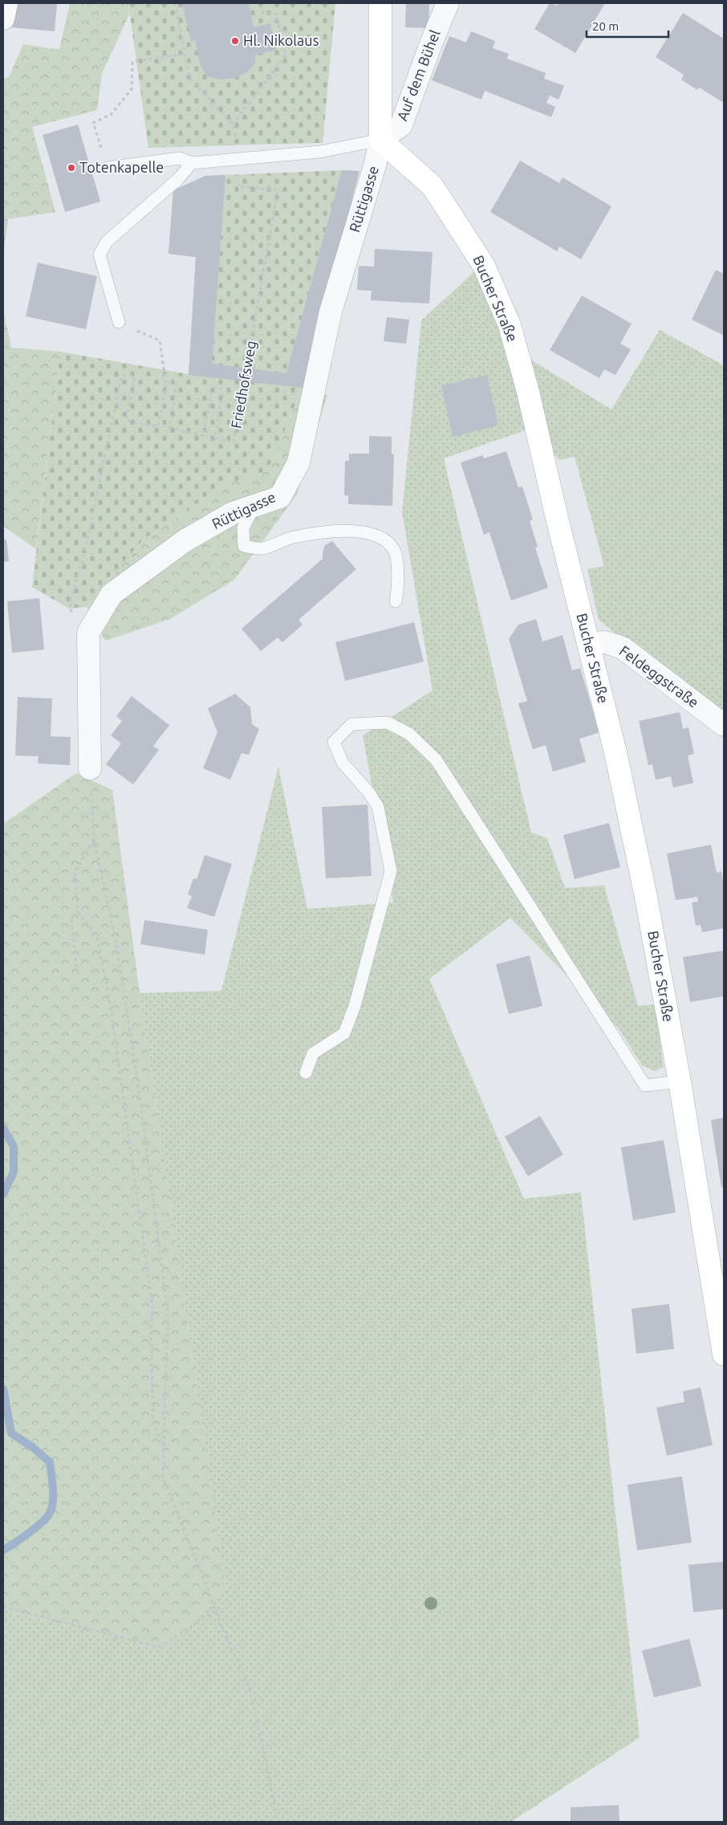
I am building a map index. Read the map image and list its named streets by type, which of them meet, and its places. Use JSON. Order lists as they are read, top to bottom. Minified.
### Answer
{"streets":{"street":["Auf dem Bühel","Rüttigasse","Bucher Straße","Feldeggstraße"],"path":["Friedhofsweg"]},"crossings":[["Auf dem Bühel","Rüttigasse"],["Auf dem Bühel","Bucher Straße"],["Rüttigasse","Bucher Straße"],["Bucher Straße","Feldeggstraße"]],"places":["Hl. Nikolaus","Totenkapelle"],"scale_bar":"20 m"}
